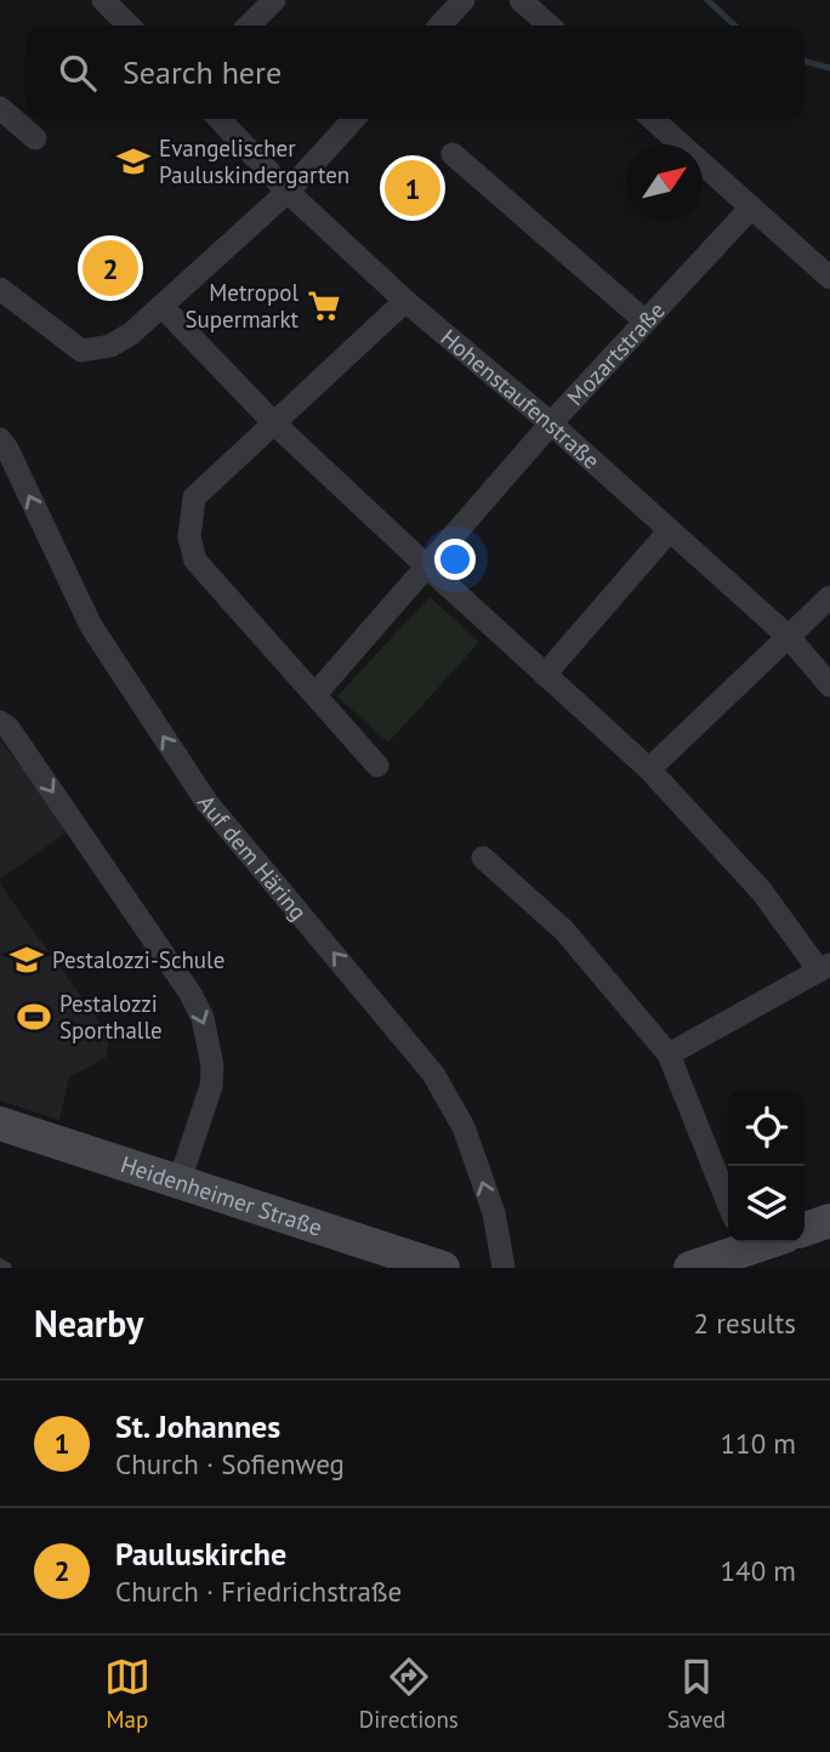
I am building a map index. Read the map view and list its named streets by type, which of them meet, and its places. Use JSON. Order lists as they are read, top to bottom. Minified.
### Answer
{"streets":{"street":["Mozartstraße","Hohenstaufenstraße","Auf dem Häring","Heidenheimer Straße"]},"crossings":[["Mozartstraße","Hohenstaufenstraße"]],"places":{"school or university":["Evangelischer Pauluskindergarten","Pestalozzi-Schule"],"supermarket":["Metropol Supermarkt"],"sports":["Pestalozzi Sporthalle"]},"north":"top right","page":{"search":"Search here","pins":["1","2"],"heading":["Nearby","2 results"],"list":[{"mark":"1","name":"St. Johannes","note":"Church · Sofienweg","value":"110 m"},{"mark":"2","name":"Pauluskirche","note":"Church · Friedrichstraße","value":"140 m"}],"nav":["Map","Directions","Saved"]}}
